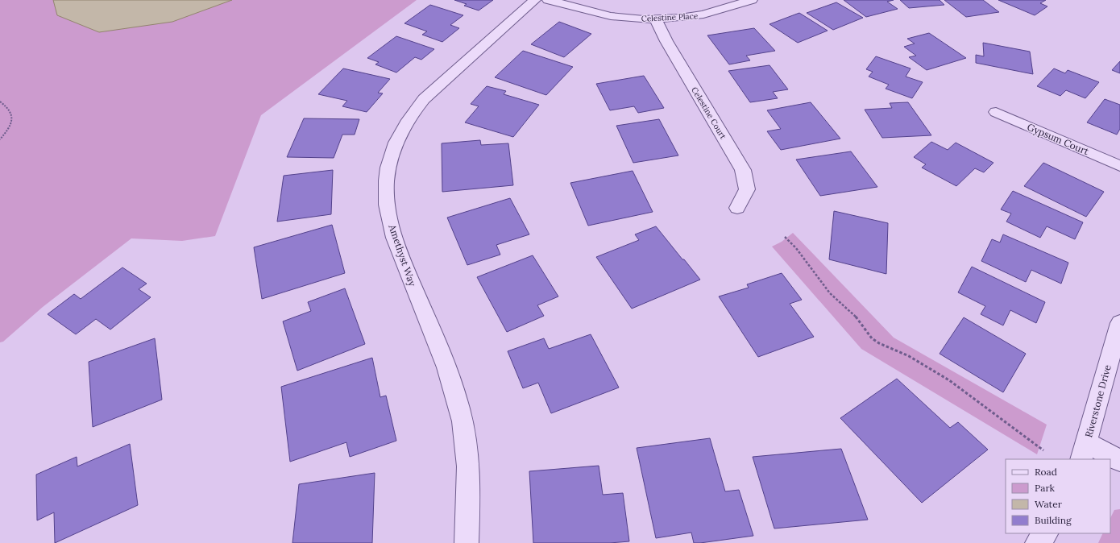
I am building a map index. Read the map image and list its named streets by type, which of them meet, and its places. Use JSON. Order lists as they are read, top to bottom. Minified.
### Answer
{"streets":{"street":["Celestine Place","Celestine Court","Gypsum Court","Amethyst Way","Riverstone Drive"]},"crossings":[["Celestine Place","Celestine Court"]],"legend":["Road","Park","Water","Building"]}
